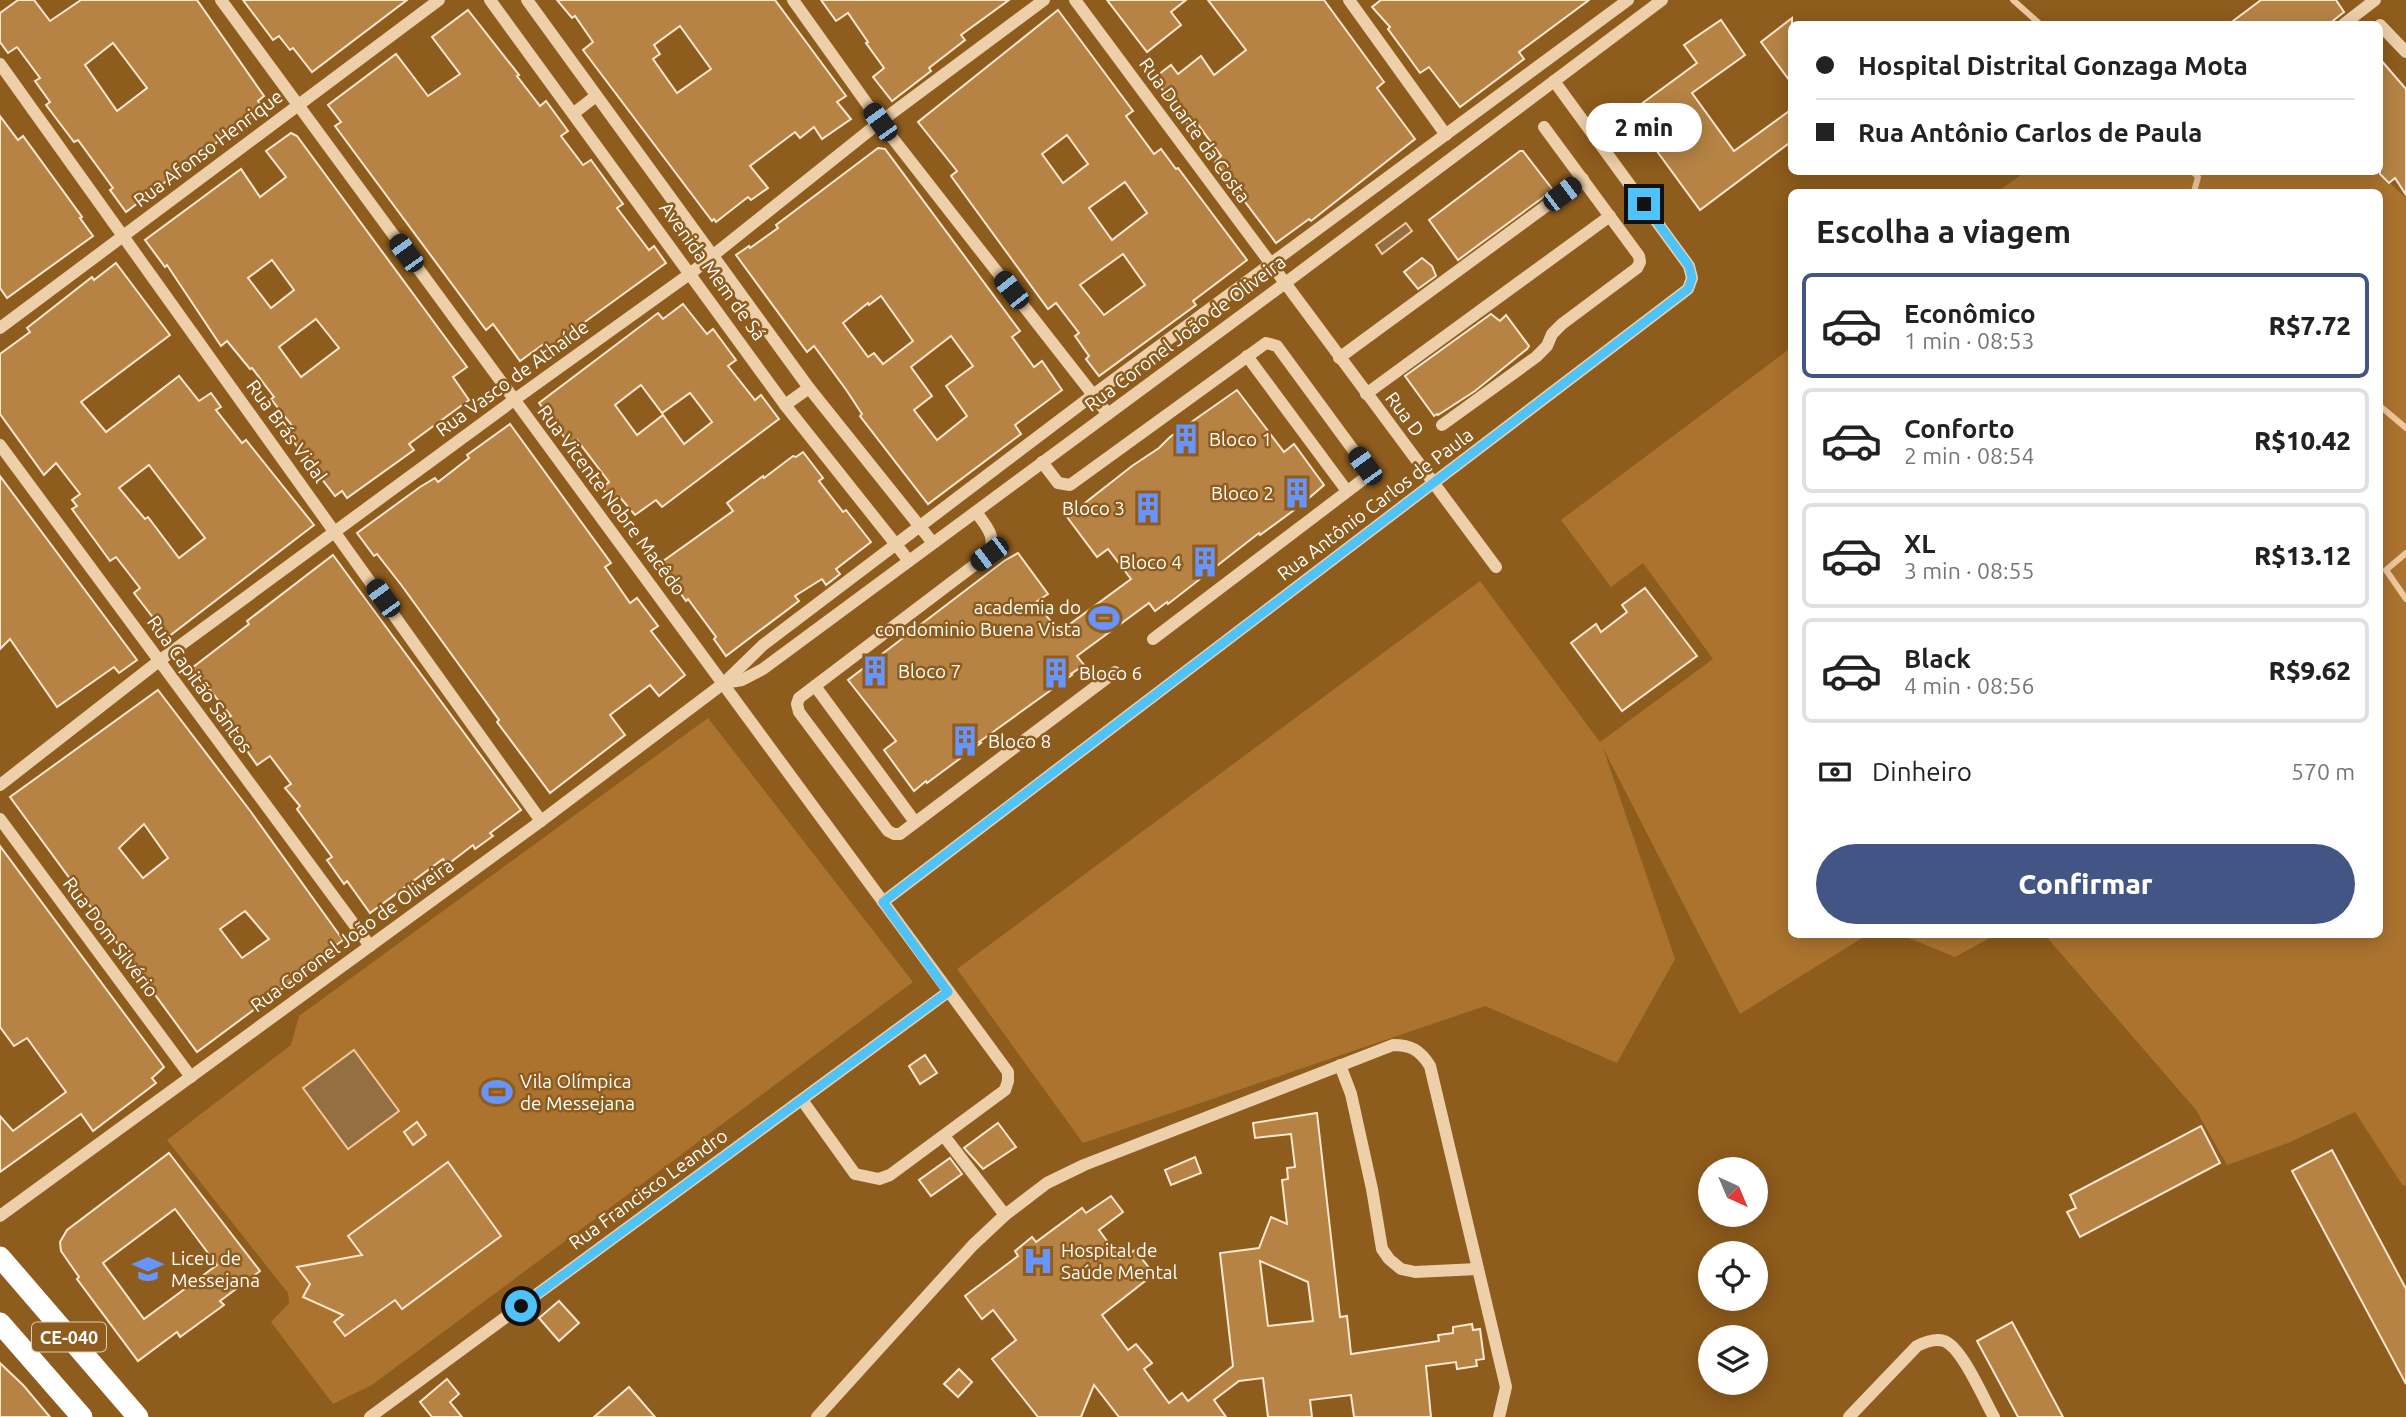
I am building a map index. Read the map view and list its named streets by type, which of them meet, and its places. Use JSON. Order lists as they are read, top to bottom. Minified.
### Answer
{"streets":{"highway":["CE-040"],"street":["Rua Duarte da Costa","Rua Afonso Henrique","Avenida Mem de Sá","Rua Coronel João de Oliveira","Rua Vasco de Athaíde","Rua D","Rua Brás Vidal","Rua Vicente Nobre Macêdo","Rua Antônio Carlos de Paula","Rua Capitão Santos","Rua Dom Silvério","Rua Francisco Leandro"]},"crossings":[["Rua Duarte da Costa","Rua Coronel João de Oliveira"],["Rua Duarte da Costa","Rua D"],["Rua Afonso Henrique","Rua Brás Vidal"],["Rua Afonso Henrique","Rua Vicente Nobre Macêdo"],["Avenida Mem de Sá","Rua Coronel João de Oliveira"],["Avenida Mem de Sá","Rua Vasco de Athaíde"],["Rua Coronel João de Oliveira","Rua D"],["Rua Coronel João de Oliveira","Rua Brás Vidal"],["Rua Coronel João de Oliveira","Rua Vicente Nobre Macêdo"],["Rua Coronel João de Oliveira","Rua Antônio Carlos de Paula"],["Rua Coronel João de Oliveira","Rua Capitão Santos"],["Rua Coronel João de Oliveira","Rua Dom Silvério"],["Rua Vasco de Athaíde","Rua Brás Vidal"],["Rua Vasco de Athaíde","Rua Vicente Nobre Macêdo"],["Rua Vasco de Athaíde","Rua Capitão Santos"],["Rua D","Rua Antônio Carlos de Paula"],["Rua Vicente Nobre Macêdo","Rua Antônio Carlos de Paula"],["Rua Vicente Nobre Macêdo","Rua Francisco Leandro"]],"places":{"building":["Bloco 1","Bloco 2","Bloco 3","Bloco 4","Bloco 7","Bloco 6","Bloco 8"],"sports":["academia do condominio Buena Vista","Vila Olímpica de Messejana"],"hospital":["Hospital de Saúde Mental"],"school or university":["Liceu de Messejana"]},"north":"bottom right","page":{"banner":["Hospital Distrital Gonzaga Mota","Rua Antônio Carlos de Paula"],"bubble":"2 min","heading":"Escolha a viagem","list":[{"name":"Econômico","note":"1 min · 08:53","value":"R$7.72"},{"name":"Conforto","note":"2 min · 08:54","value":"R$10.42"},{"name":"XL","note":"3 min · 08:55","value":"R$13.12"},{"name":"Black","note":"4 min · 08:56","value":"R$9.62"}],"pay":["Dinheiro","570 m"],"buttons":"Confirmar"}}
